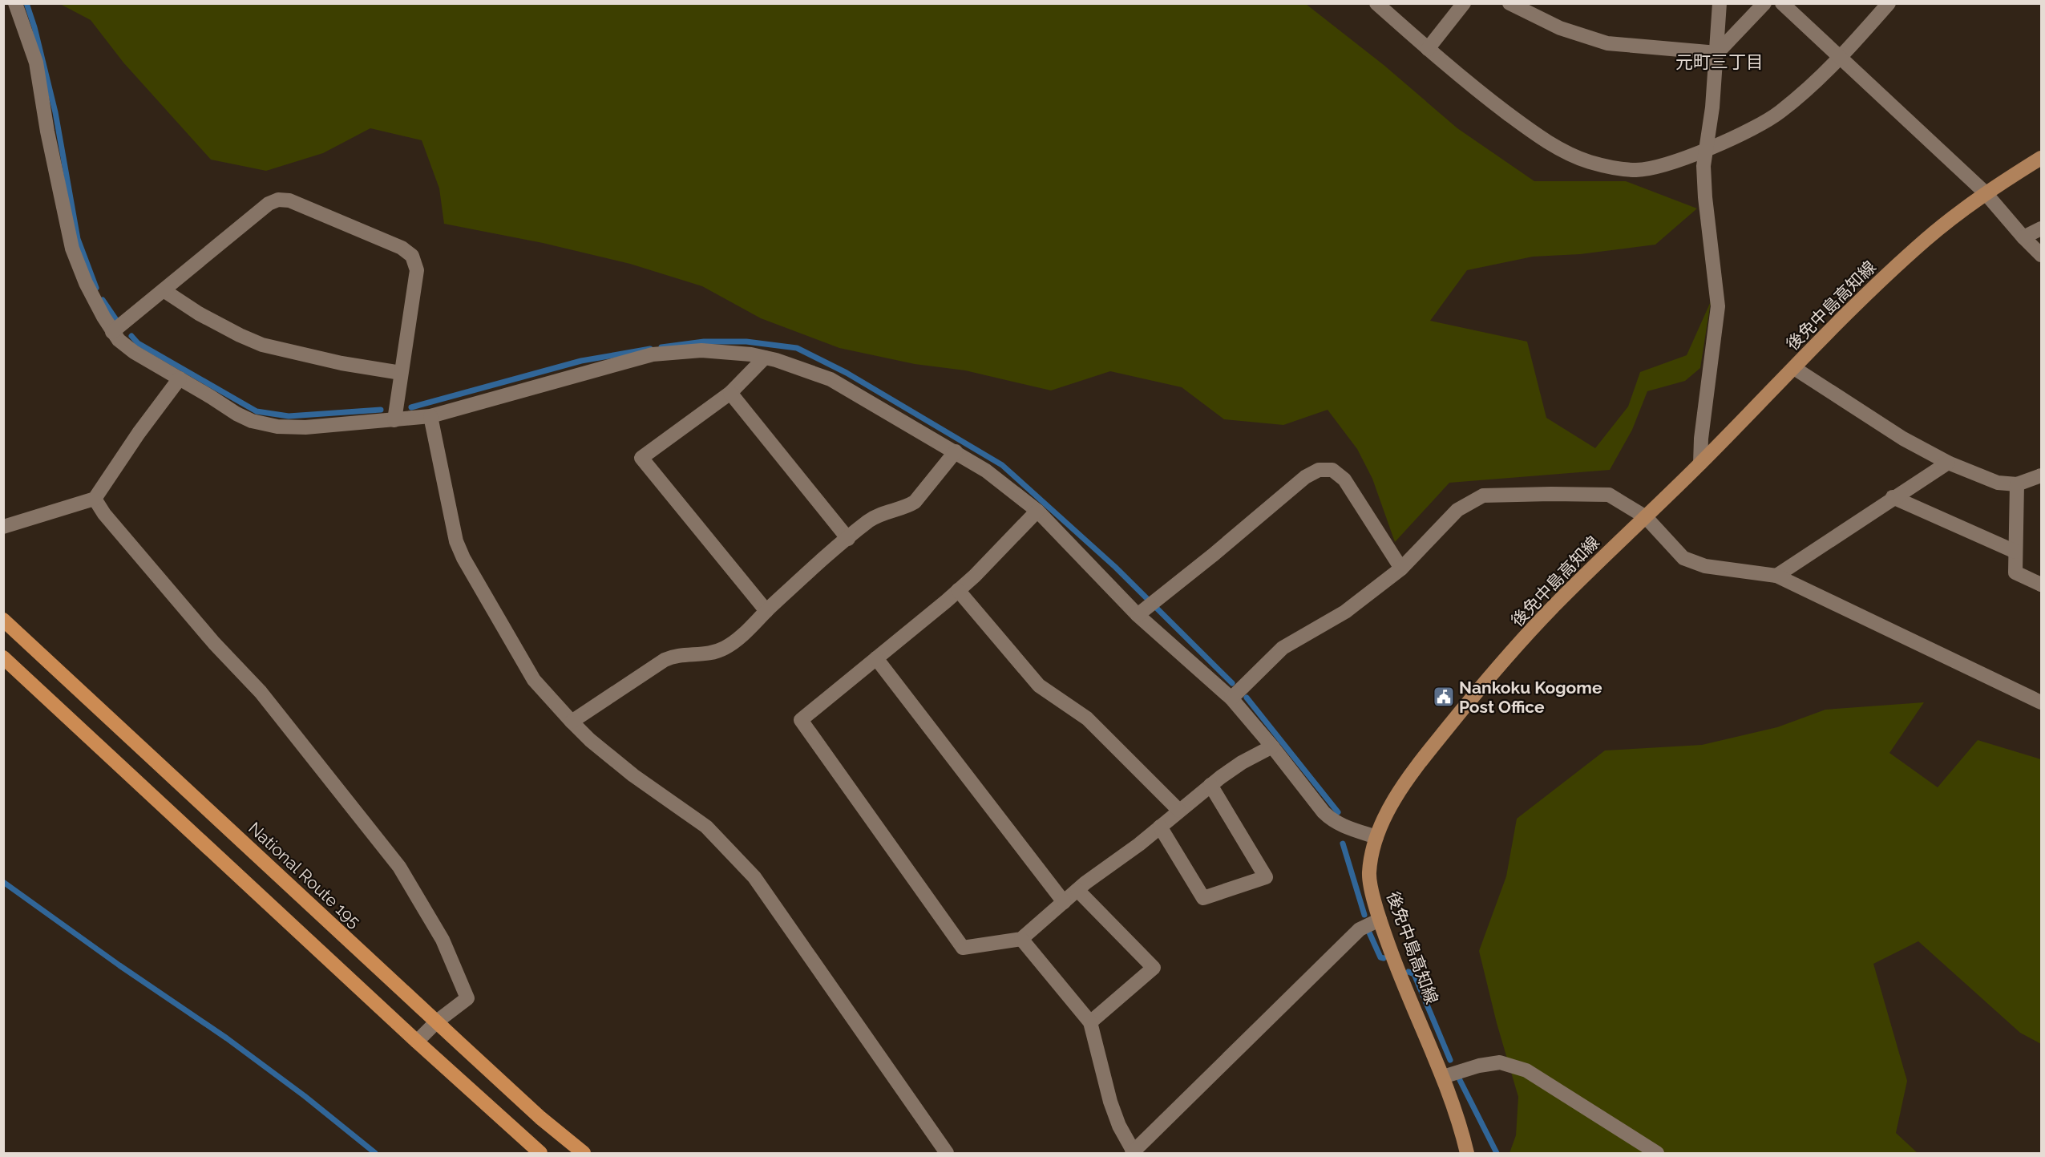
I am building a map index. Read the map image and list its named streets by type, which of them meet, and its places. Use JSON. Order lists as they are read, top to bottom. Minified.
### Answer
{"streets":{"highway":["National Route 195"],"main road":["後免中島高知線"]},"districts":["元町三丁目"],"places":{"public building":["Nankoku Kogome Post Office"]}}
